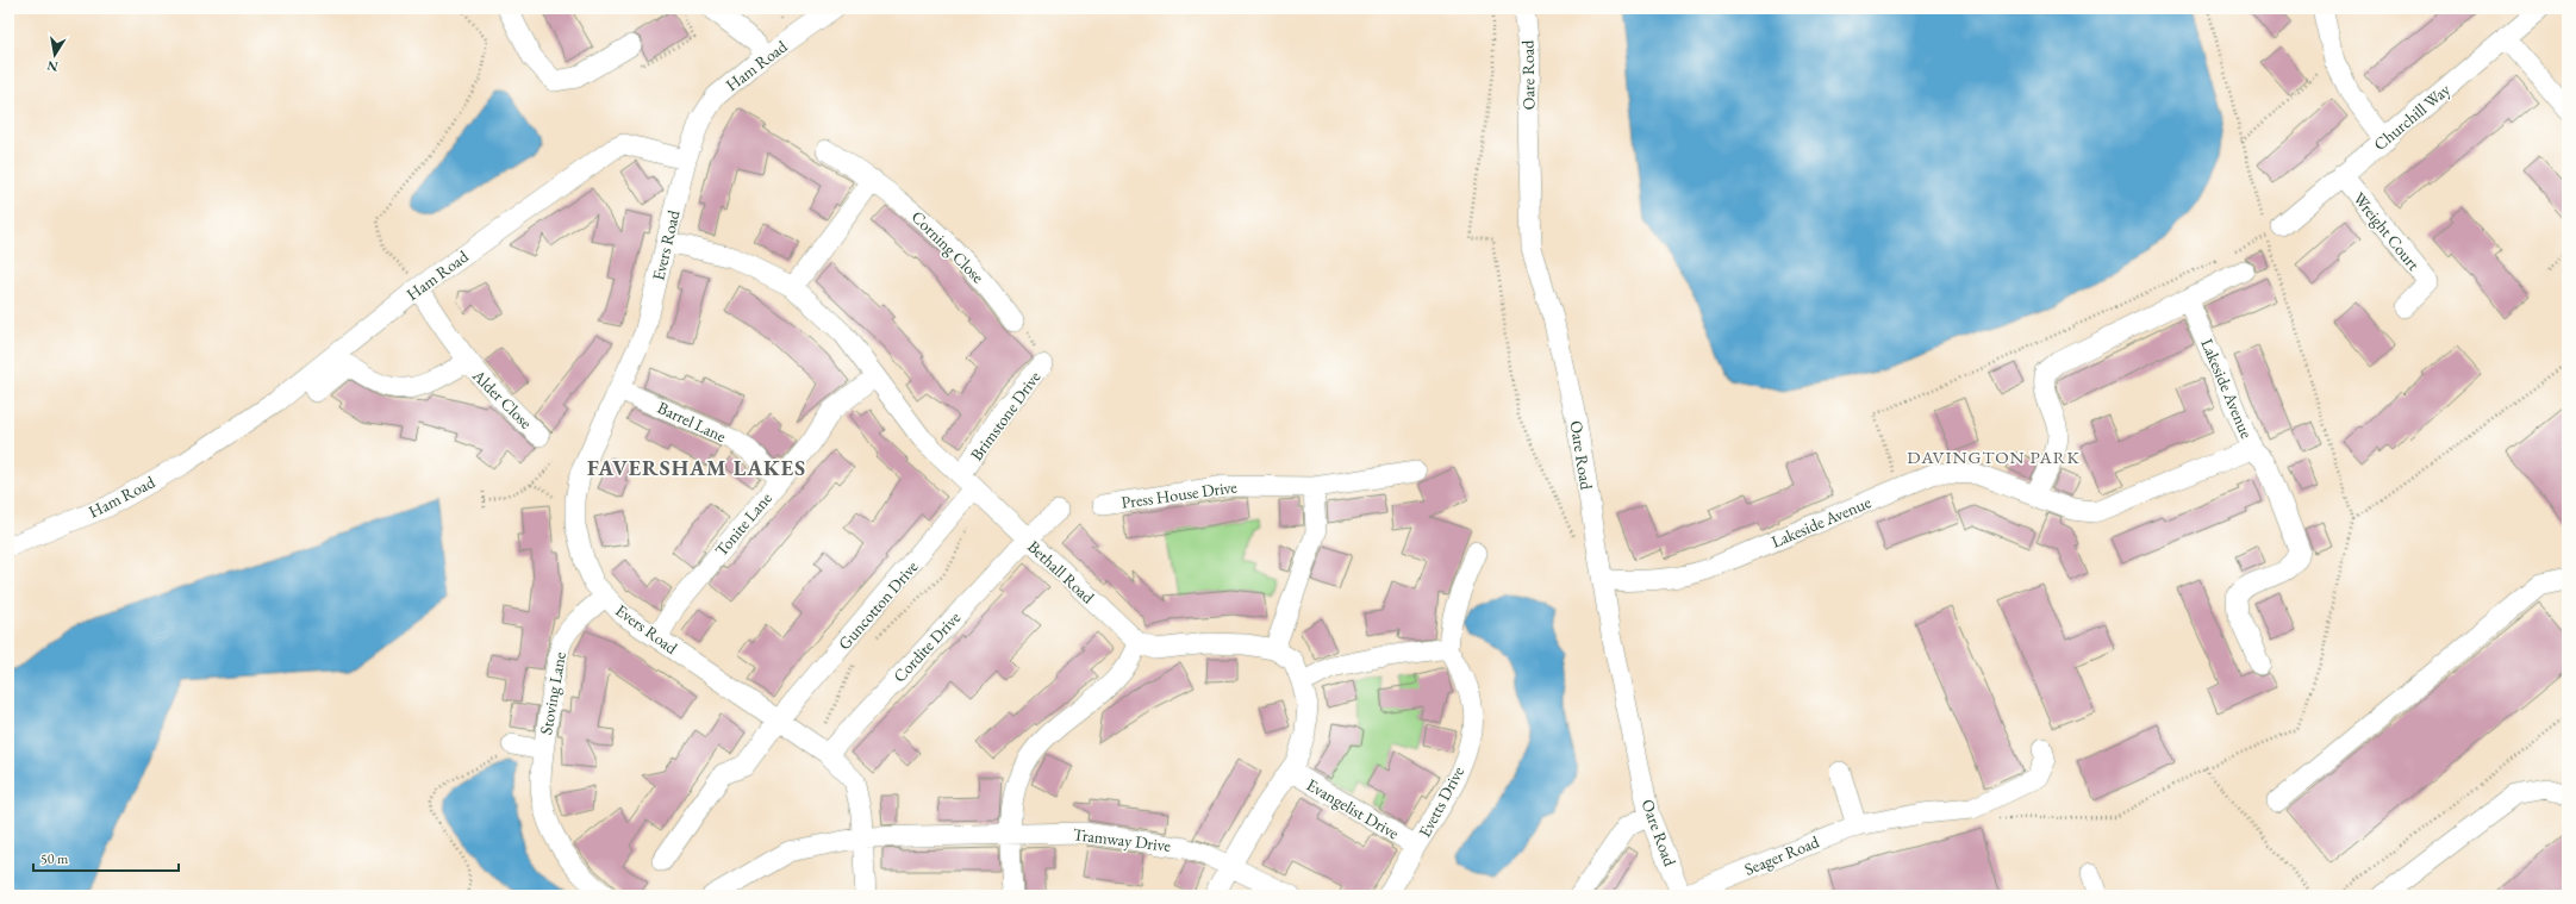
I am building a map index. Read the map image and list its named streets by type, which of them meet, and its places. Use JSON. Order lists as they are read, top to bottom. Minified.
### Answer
{"streets":{"street":["Ham Road","Oare Road","Churchill Way","Wreight Court","Evers Road","Corning Close","Lakeside Avenue","Alder Close","Brimstone Drive","Barrel Lane","Press House Drive","Tonite Lane","Bethall Road","Guncotton Drive","Cordite Drive","Stoving Lane","Evetts Drive","Evangelist Drive","Tramway Drive","Seager Road"]},"crossings":[["Ham Road","Evers Road"],["Ham Road","Alder Close"],["Oare Road","Lakeside Avenue"],["Oare Road","Seager Road"],["Churchill Way","Wreight Court"],["Evers Road","Barrel Lane"],["Evers Road","Tonite Lane"],["Evers Road","Bethall Road"],["Evers Road","Guncotton Drive"],["Evers Road","Cordite Drive"],["Evers Road","Stoving Lane"],["Evers Road","Tramway Drive"],["Barrel Lane","Tonite Lane"],["Tonite Lane","Bethall Road"],["Bethall Road","Guncotton Drive"],["Bethall Road","Cordite Drive"],["Bethall Road","Evangelist Drive"],["Bethall Road","Tramway Drive"],["Evetts Drive","Evangelist Drive"]],"districts":["DAVINGTON PARK","FAVERSHAM LAKES"],"scale_bar":"50 m","north":"bottom"}
